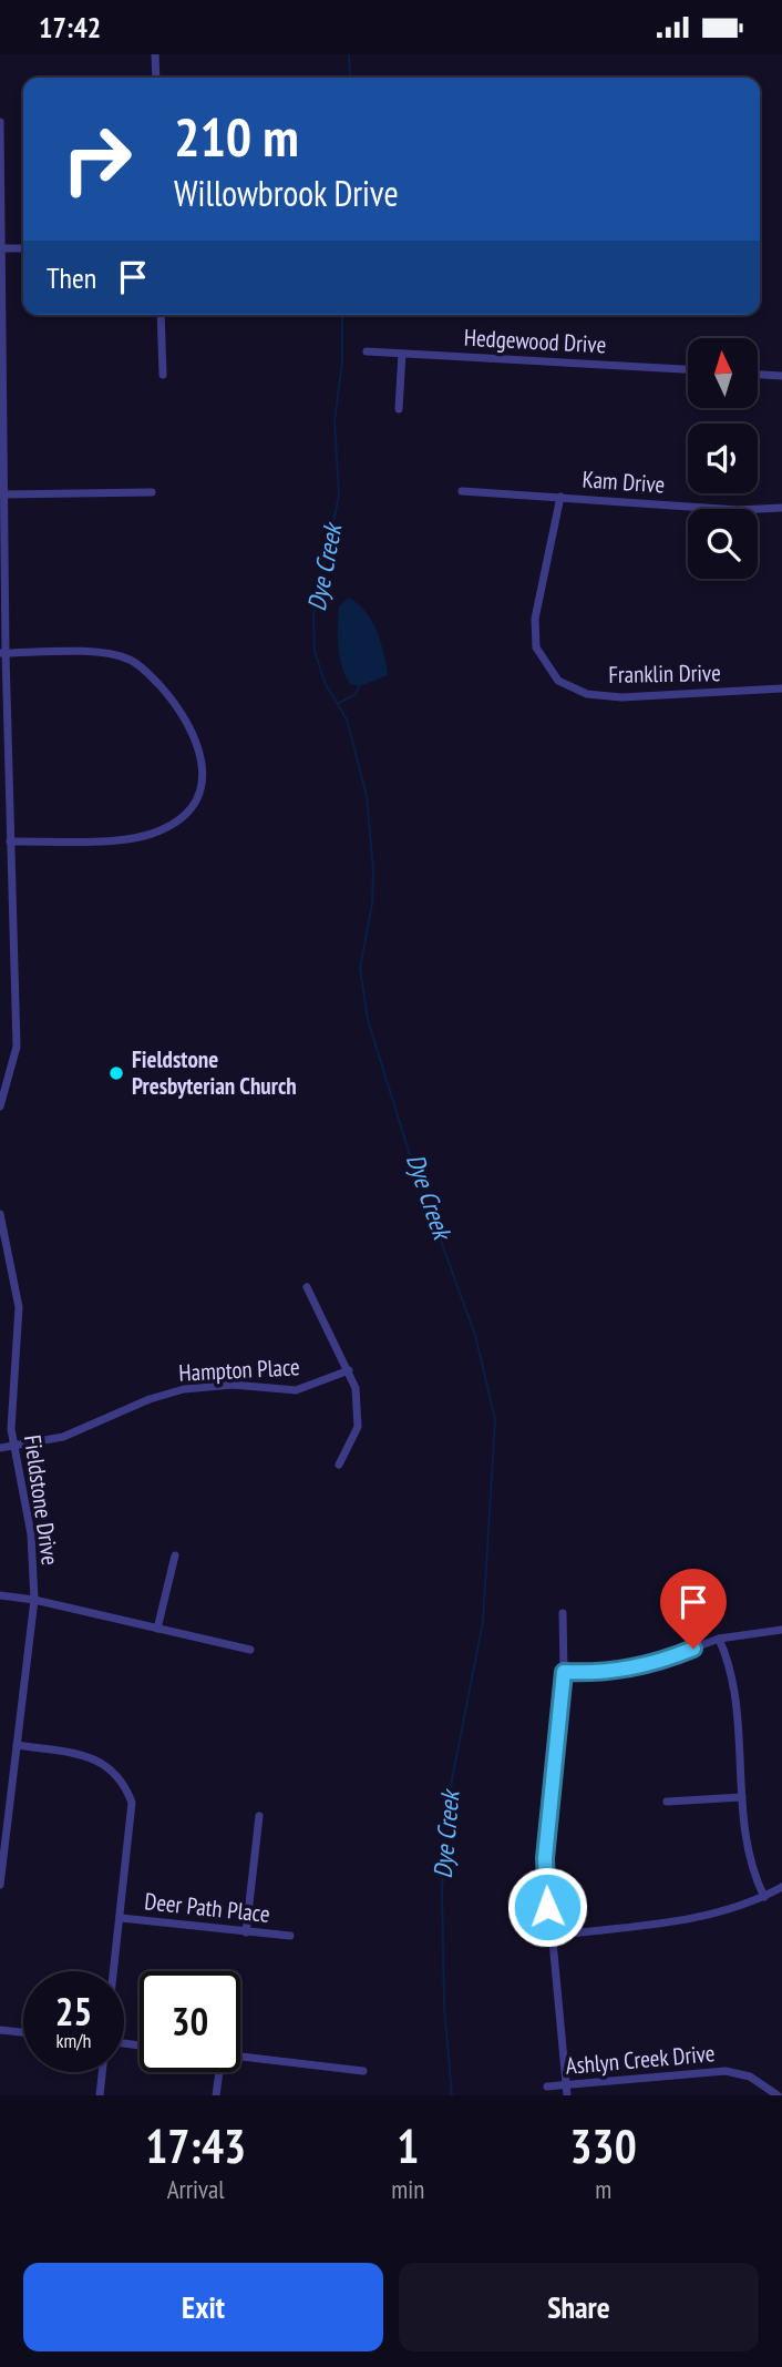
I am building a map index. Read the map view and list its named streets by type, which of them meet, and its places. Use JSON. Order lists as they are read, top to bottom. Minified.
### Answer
{"streets":{"street":["Hedgewood Drive","Kam Drive","Franklin Drive","Hampton Place","Fieldstone Drive","Deer Path Place","Ashlyn Creek Drive"]},"crossings":[["Kam Drive","Franklin Drive"],["Hampton Place","Fieldstone Drive"]],"water":["Dye Creek"],"places":["Fieldstone Presbyterian Church"],"north":"top","page":{"status":"17:42","turn":["210 m","Willowbrook Drive"],"then":"Then","speed":"25 km/h","limit":"30","eta":["17:43","Arrival","1","min","330","m"],"buttons":["Exit","Share"]}}
